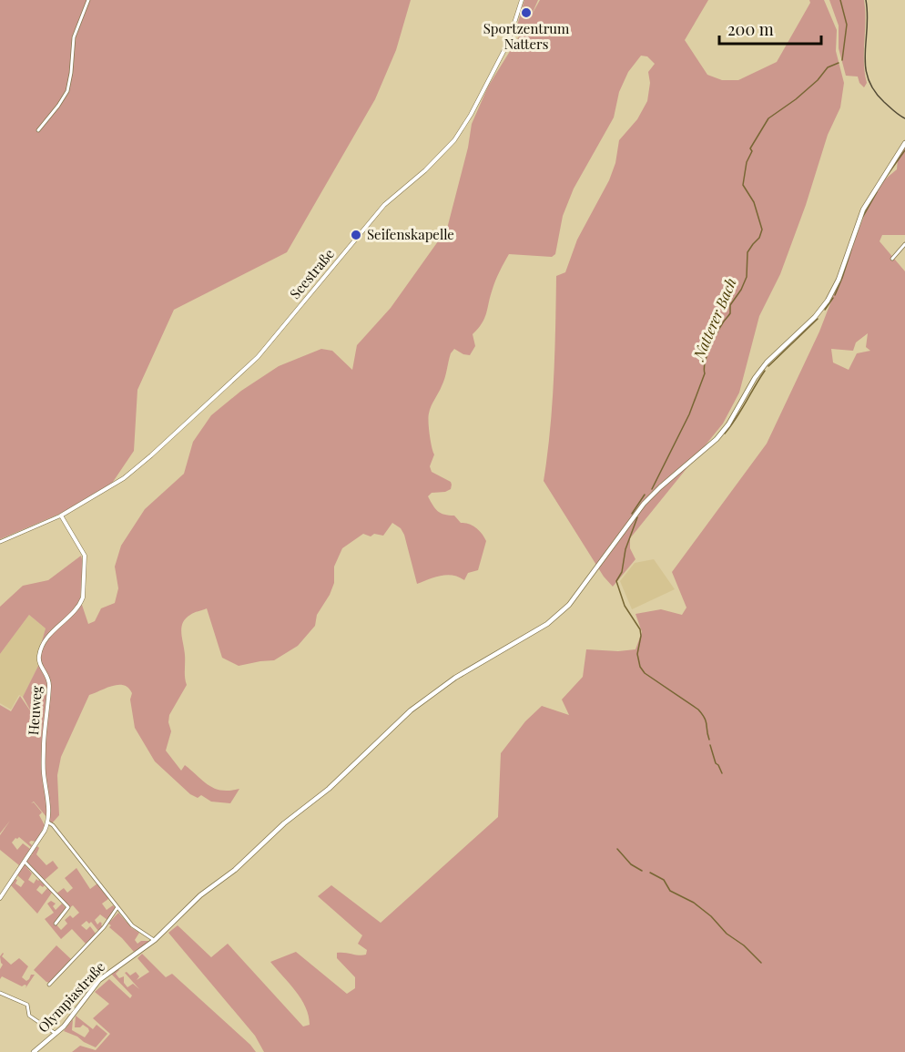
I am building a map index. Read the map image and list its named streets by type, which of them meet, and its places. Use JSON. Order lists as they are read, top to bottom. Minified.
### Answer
{"streets":{"main road":["Olympiastraße"],"street":["Seestraße","Heuweg"]},"crossings":[["Seestraße","Heuweg"]],"water":["Natterer Bach"],"places":["Sportzentrum Natters","Seifenskapelle"],"scale_bar":"200 m"}
